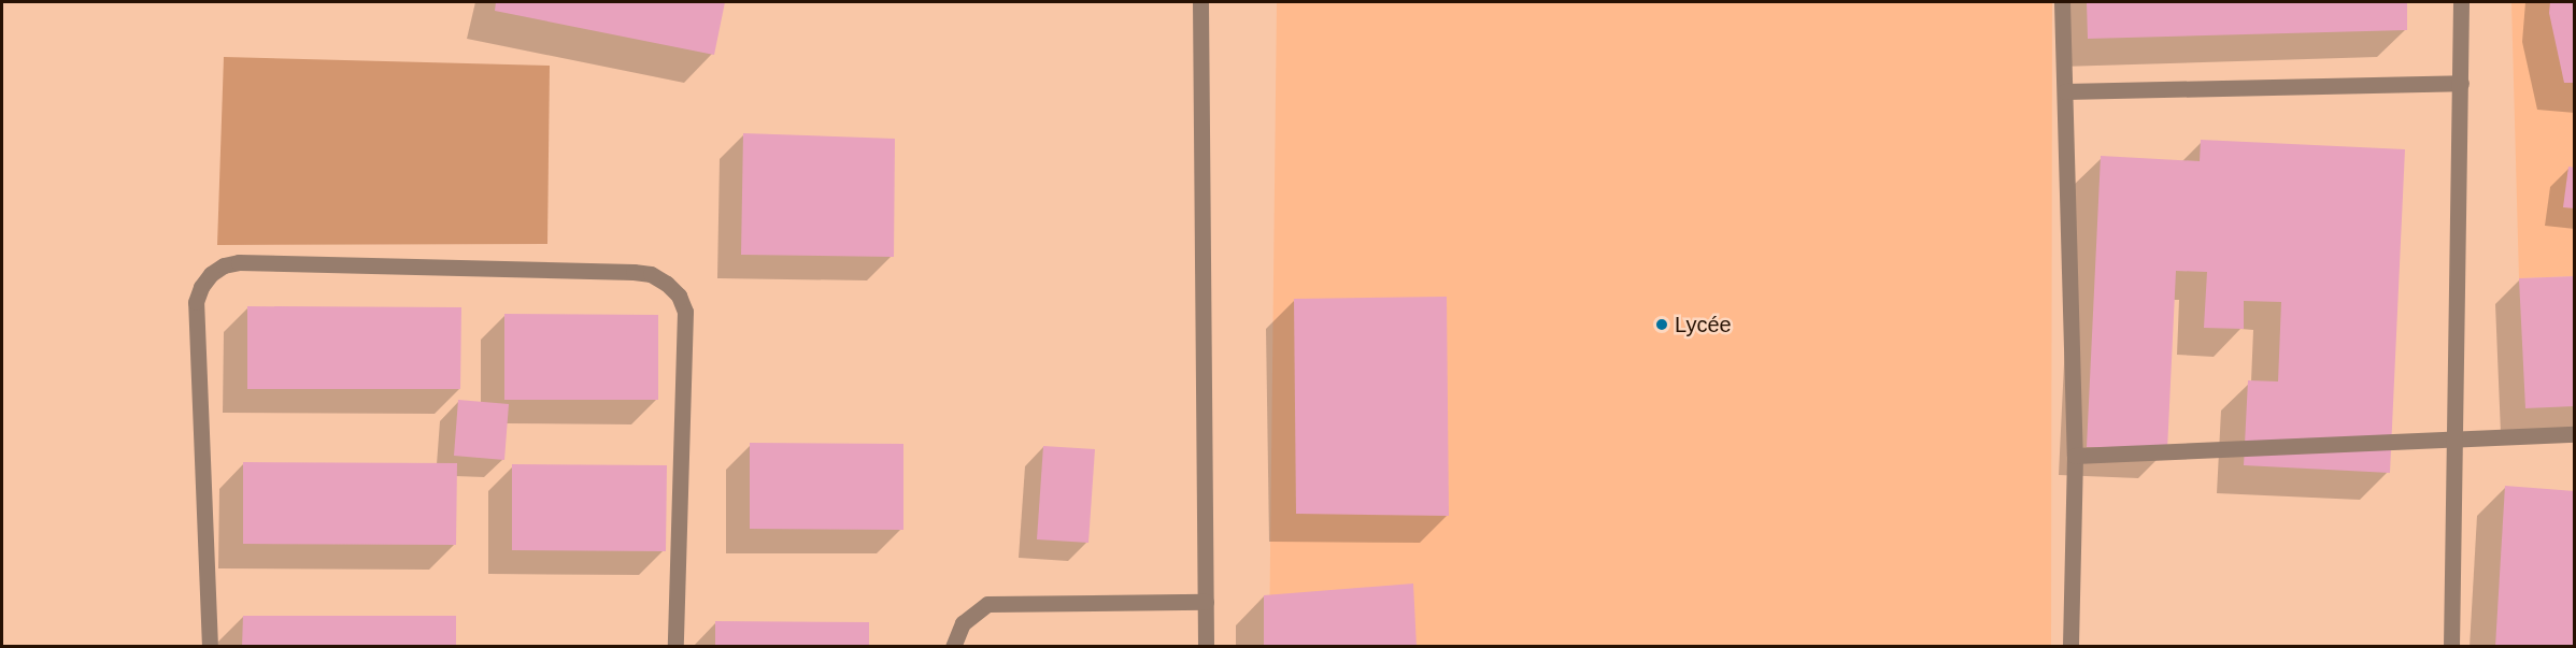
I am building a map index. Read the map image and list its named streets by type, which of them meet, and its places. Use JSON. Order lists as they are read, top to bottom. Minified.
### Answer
{"places":["Lycée"]}
